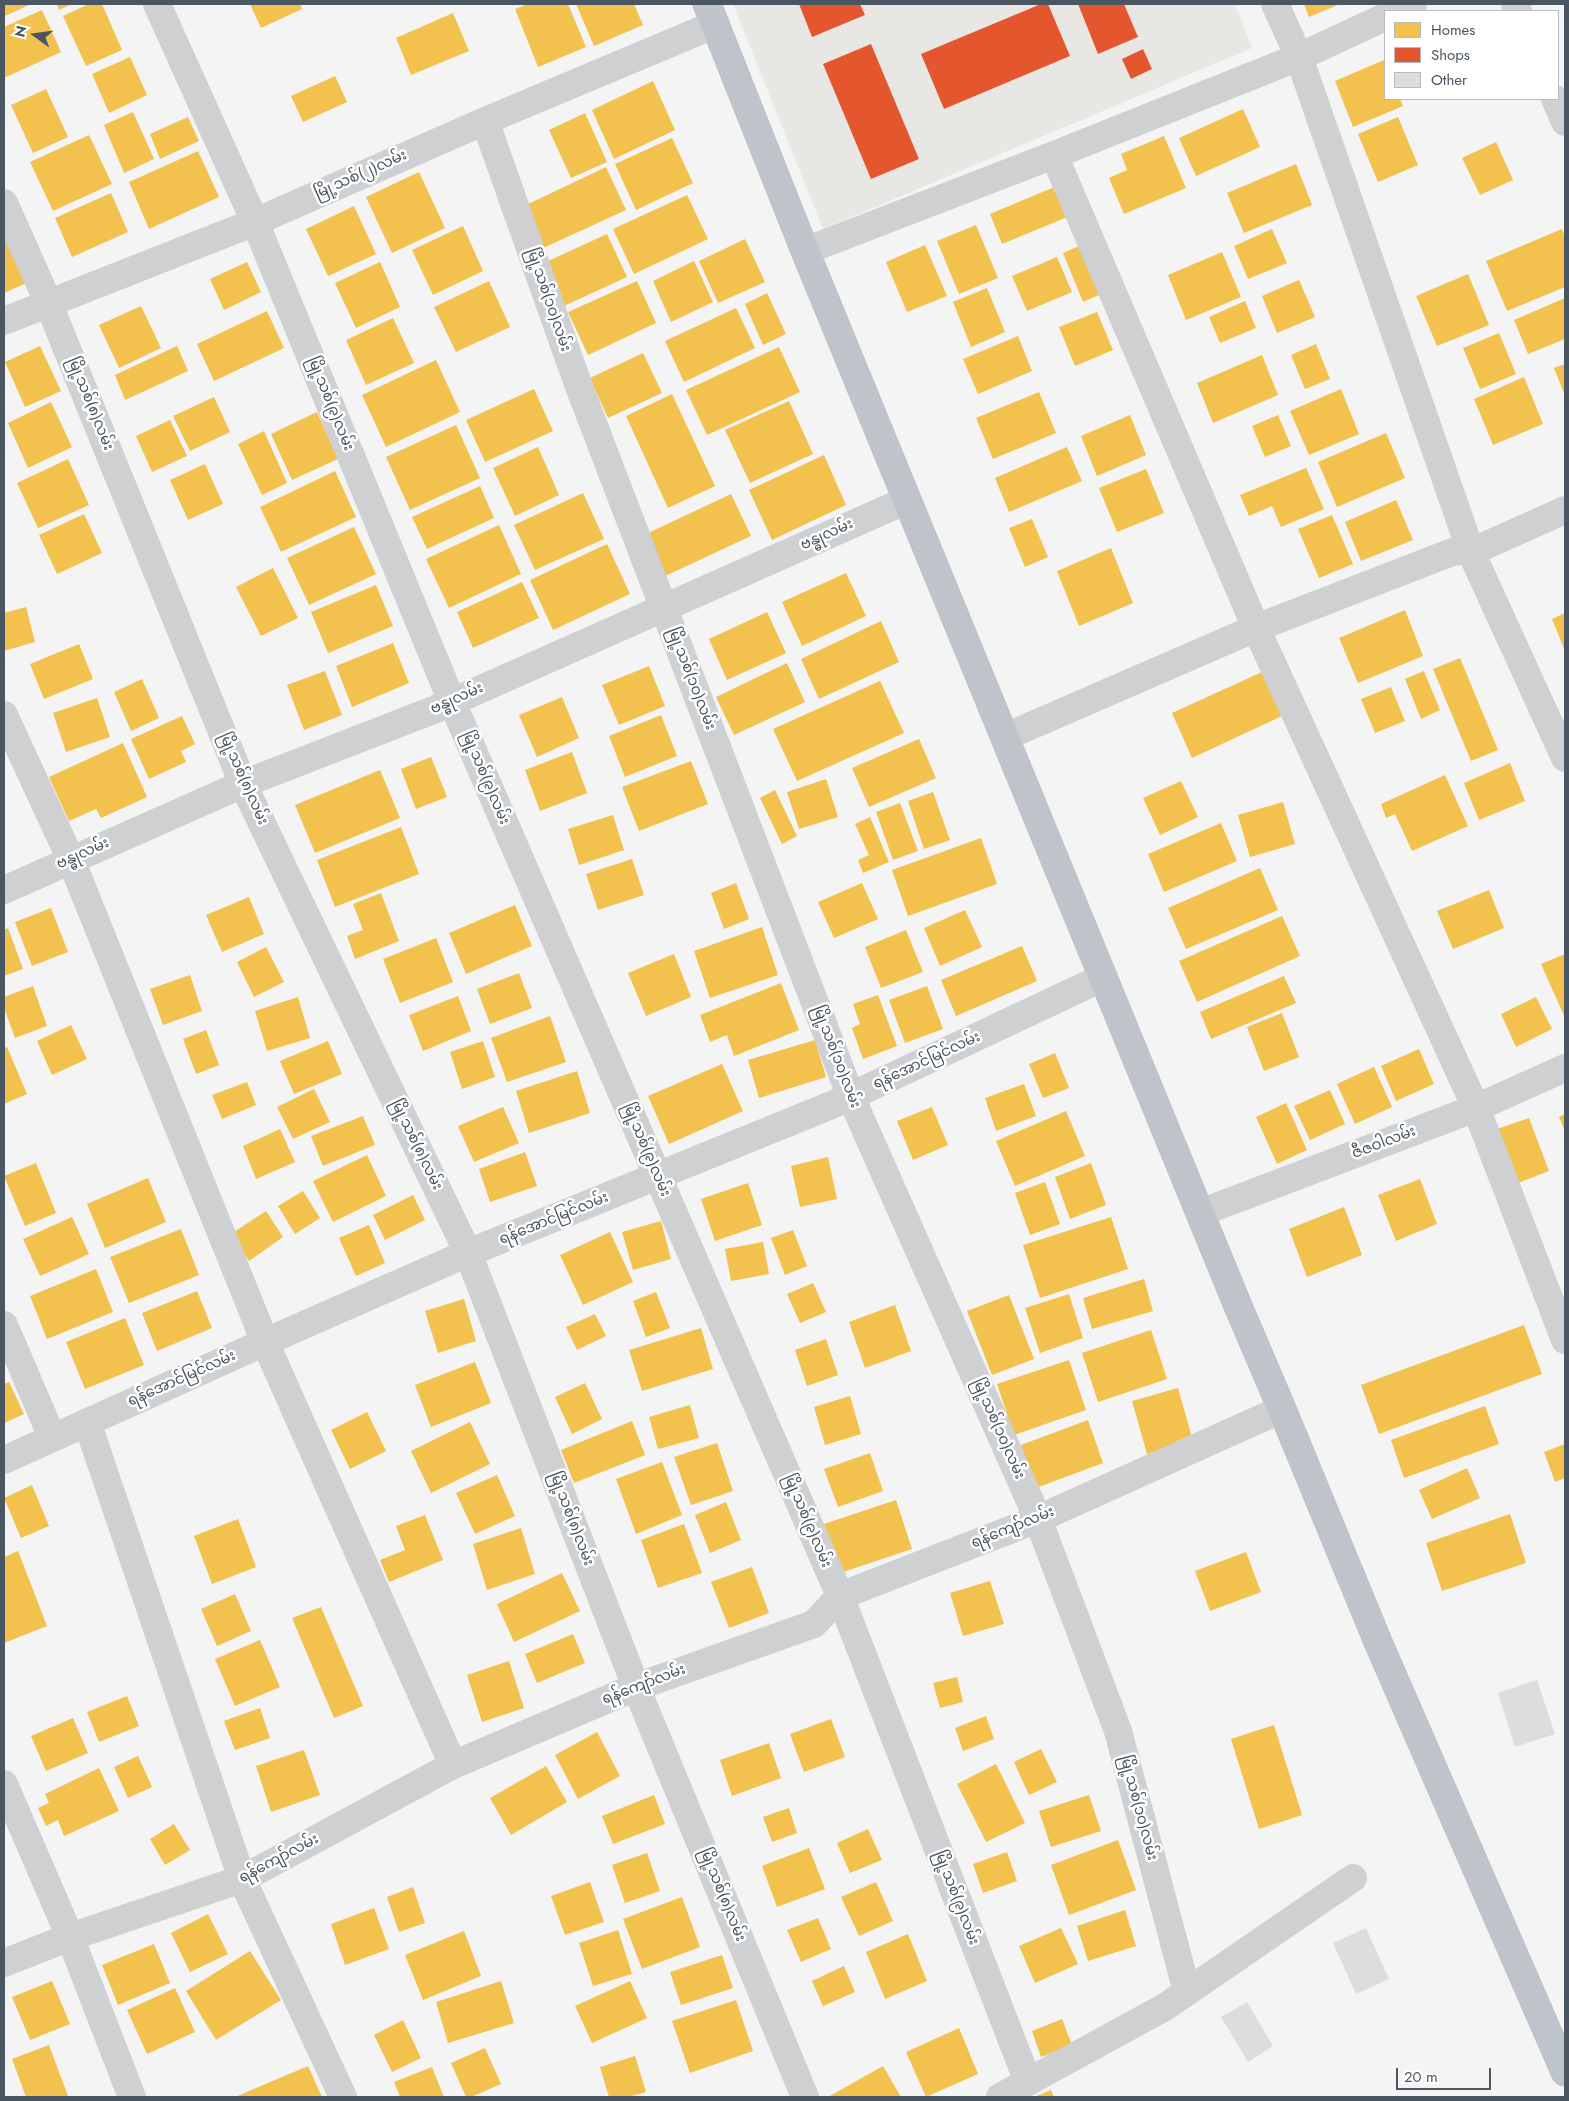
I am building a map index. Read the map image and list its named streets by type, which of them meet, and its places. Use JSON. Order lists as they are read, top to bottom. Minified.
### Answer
{"streets":{"street":["မြို့သစ်(၂)လမ်း","မြို့သစ်(၁၀)လမ်း","မြို့သစ်(၈)လမ်း","မြို့သစ်(၉)လမ်း","ဗန္ဓုလမ်း","ရန်အောင်မြင်လမ်း","ဇီဇဝါလမ်း","ရန်ကျော်လမ်း"]},"crossings":[["မြို့သစ်(၂)လမ်း","မြို့သစ်(၁၀)လမ်း"],["မြို့သစ်(၂)လမ်း","မြို့သစ်(၈)လမ်း"],["မြို့သစ်(၂)လမ်း","မြို့သစ်(၉)လမ်း"],["မြို့သစ်(၁၀)လမ်း","ဗန္ဓုလမ်း"],["မြို့သစ်(၁၀)လမ်း","ရန်အောင်မြင်လမ်း"],["မြို့သစ်(၁၀)လမ်း","ရန်ကျော်လမ်း"],["မြို့သစ်(၈)လမ်း","ဗန္ဓုလမ်း"],["မြို့သစ်(၈)လမ်း","ရန်အောင်မြင်လမ်း"],["မြို့သစ်(၈)လမ်း","ရန်ကျော်လမ်း"],["မြို့သစ်(၉)လမ်း","ဗန္ဓုလမ်း"],["မြို့သစ်(၉)လမ်း","ရန်အောင်မြင်လမ်း"],["မြို့သစ်(၉)လမ်း","ရန်ကျော်လမ်း"]],"legend":["Homes","Shops","Other"],"scale_bar":"20 m","north":"left"}
